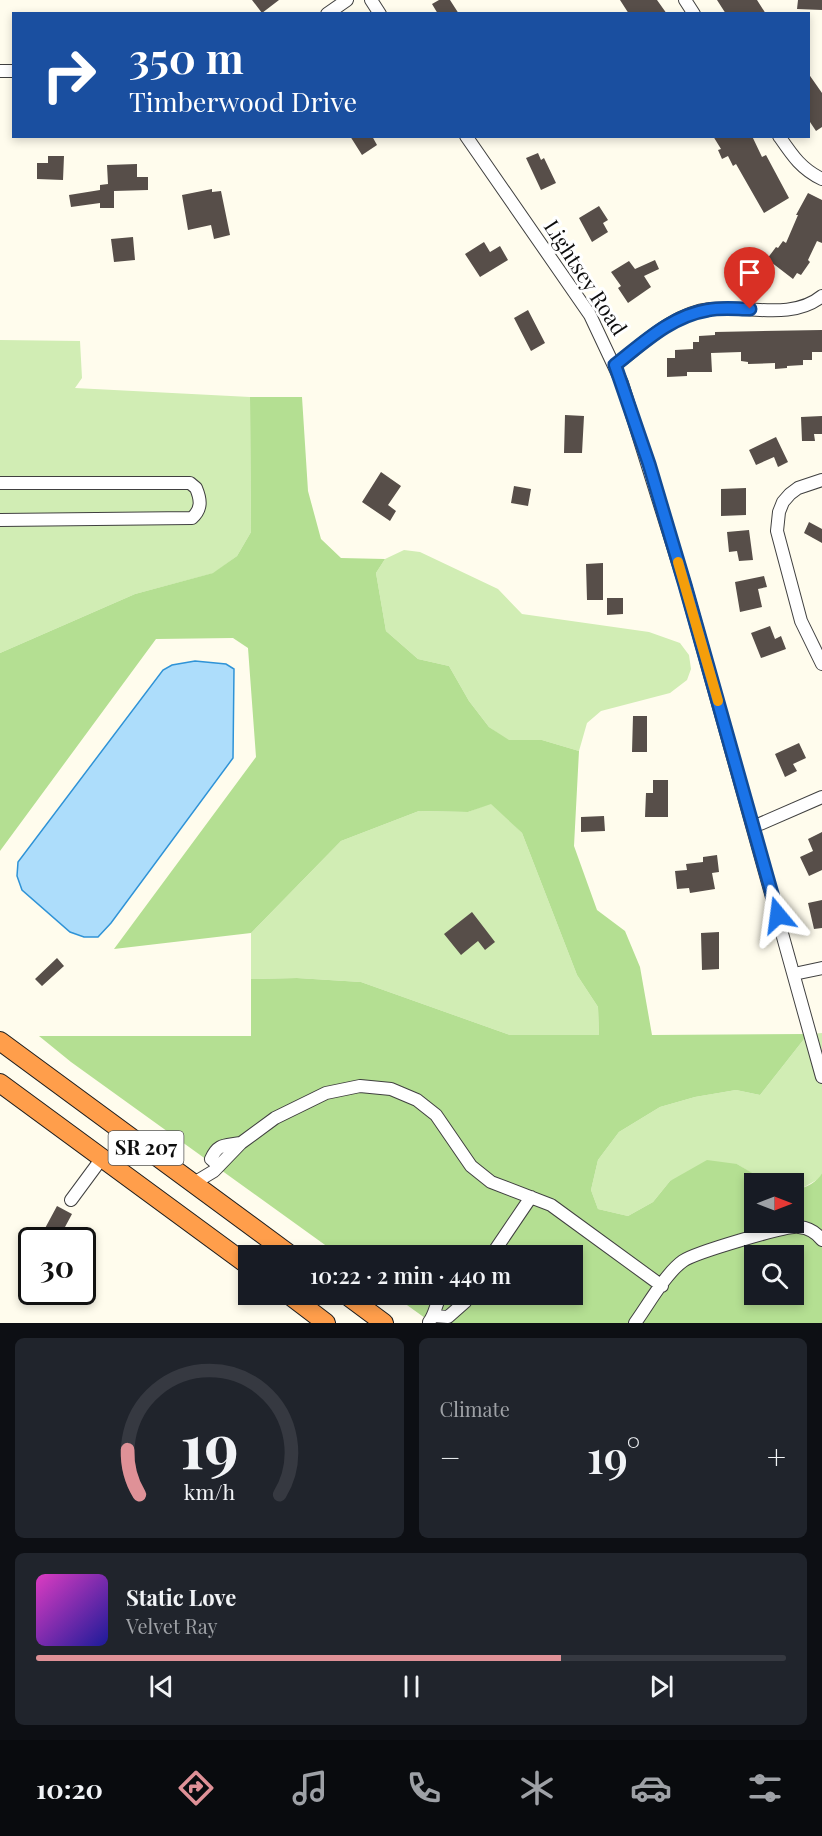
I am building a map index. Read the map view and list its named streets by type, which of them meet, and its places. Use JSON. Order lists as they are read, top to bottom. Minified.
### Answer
{"streets":{"highway":["SR 207"],"street":["Lightsey Road"]},"north":"right","page":{"turn":["350 m","Timberwood Drive"],"limit":"30","trip":"10:22 · 2 min · 440 m","tile":"Climate","heat":["−","19°","+"],"song":["Static Love","Velvet Ray"],"tabs":"10:20","gauge":["19","km/h"]}}
